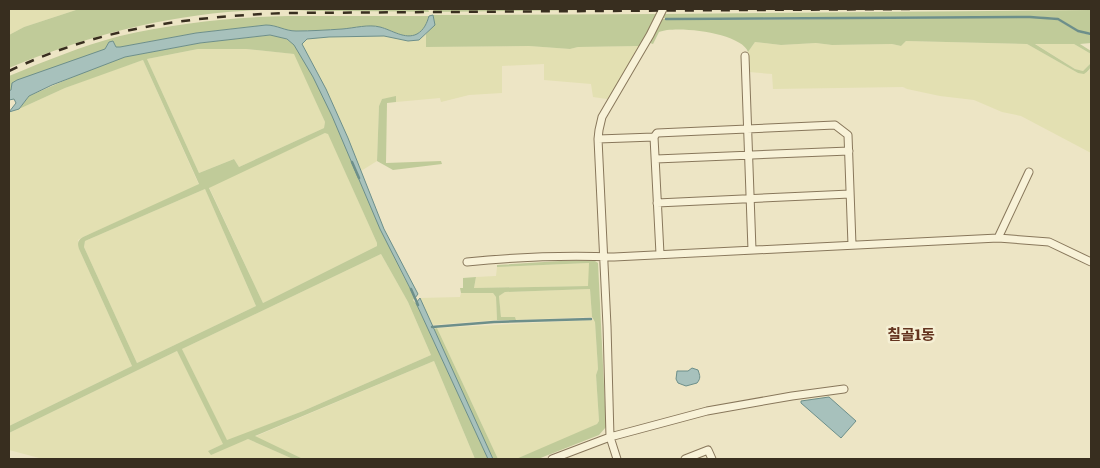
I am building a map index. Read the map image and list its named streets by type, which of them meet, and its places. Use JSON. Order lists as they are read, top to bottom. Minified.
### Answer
{"districts":["칠골1동"]}
